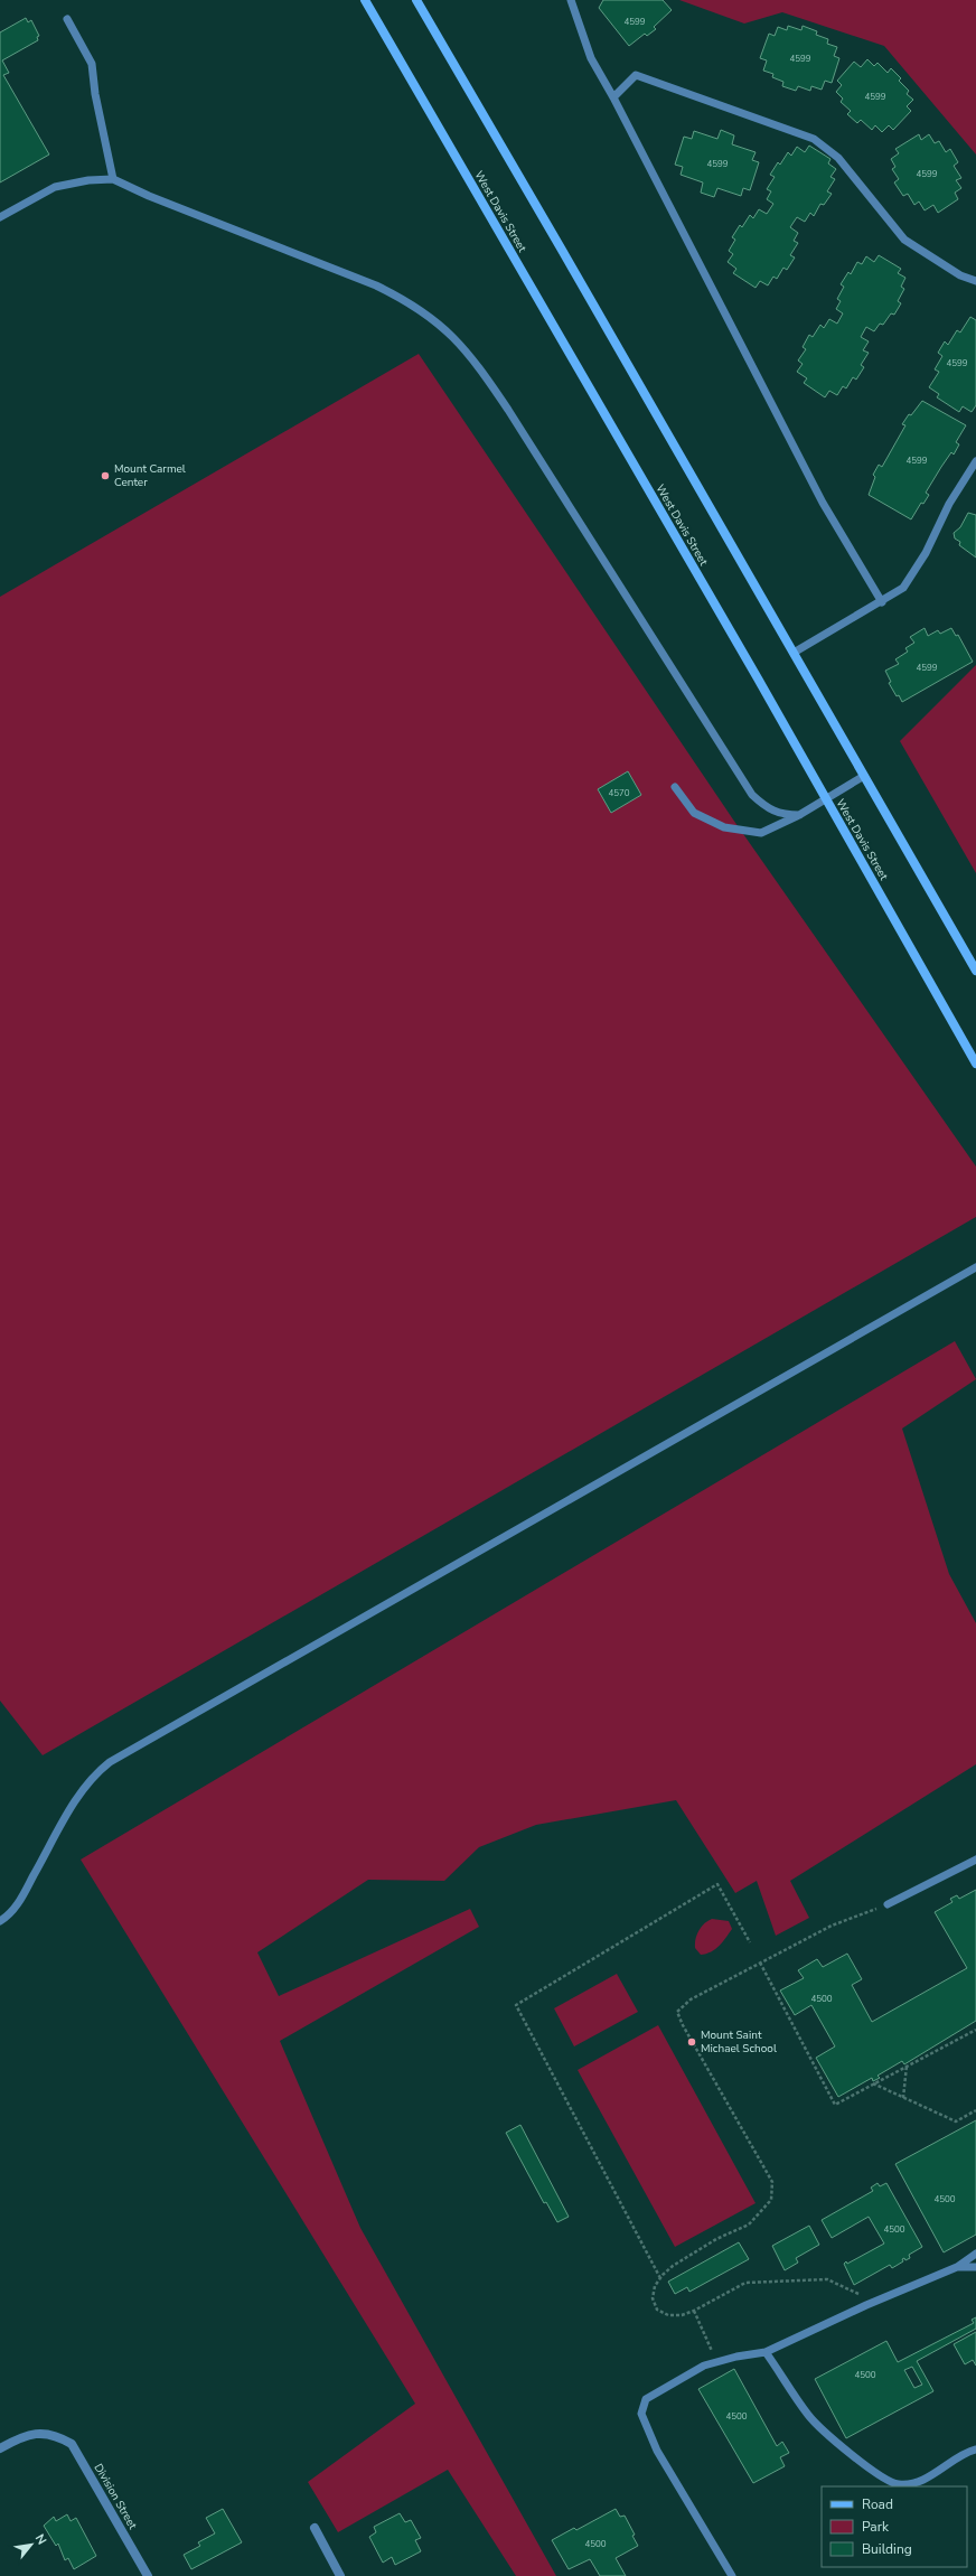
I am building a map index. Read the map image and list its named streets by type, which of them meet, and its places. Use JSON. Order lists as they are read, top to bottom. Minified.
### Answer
{"streets":{"main road":["West Davis Street"],"street":["Division Street"]},"places":["Mount Carmel Center","Mount Saint Michael School"],"house_numbers":["4599","4599","4599","4599","4599","4599","4599","4599","4570","4500","4500","4500","4500","4500","4500"],"legend":["Road","Park","Building"],"north":"top right"}
